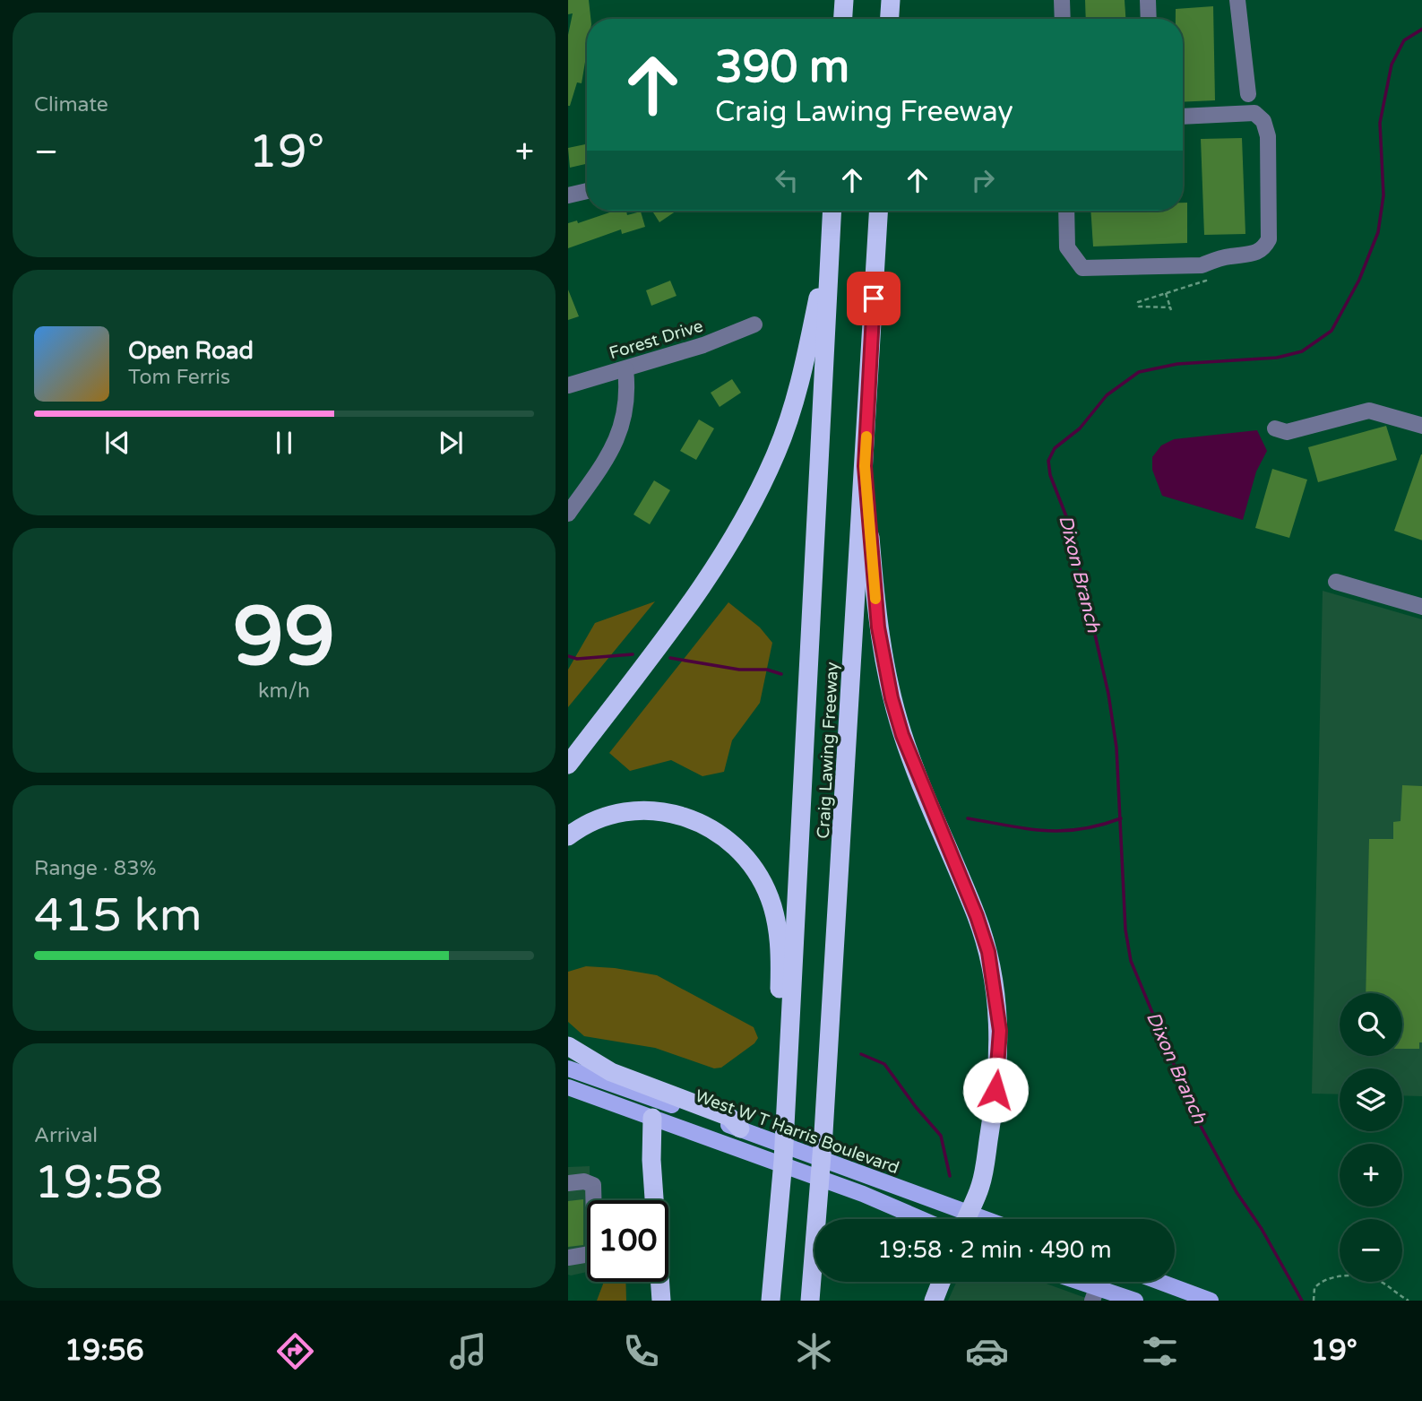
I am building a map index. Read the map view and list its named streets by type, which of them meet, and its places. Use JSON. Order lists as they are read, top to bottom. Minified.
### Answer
{"streets":{"highway":["Craig Lawing Freeway"],"main road":["West W T Harris Boulevard"],"street":["Forest Drive"]},"water":["Dixon Branch"],"page":{"tile":["Climate",["99","km/h"],["Range · 83%","415 km"],["Arrival","19:58"]],"turn":["390 m","Craig Lawing Freeway"],"heat":["−","19°","+"],"song":["Open Road","Tom Ferris"],"map_buttons":["+","−"],"limit":"100","trip":"19:58 · 2 min · 490 m","tabs":["19:56","19°"]}}
